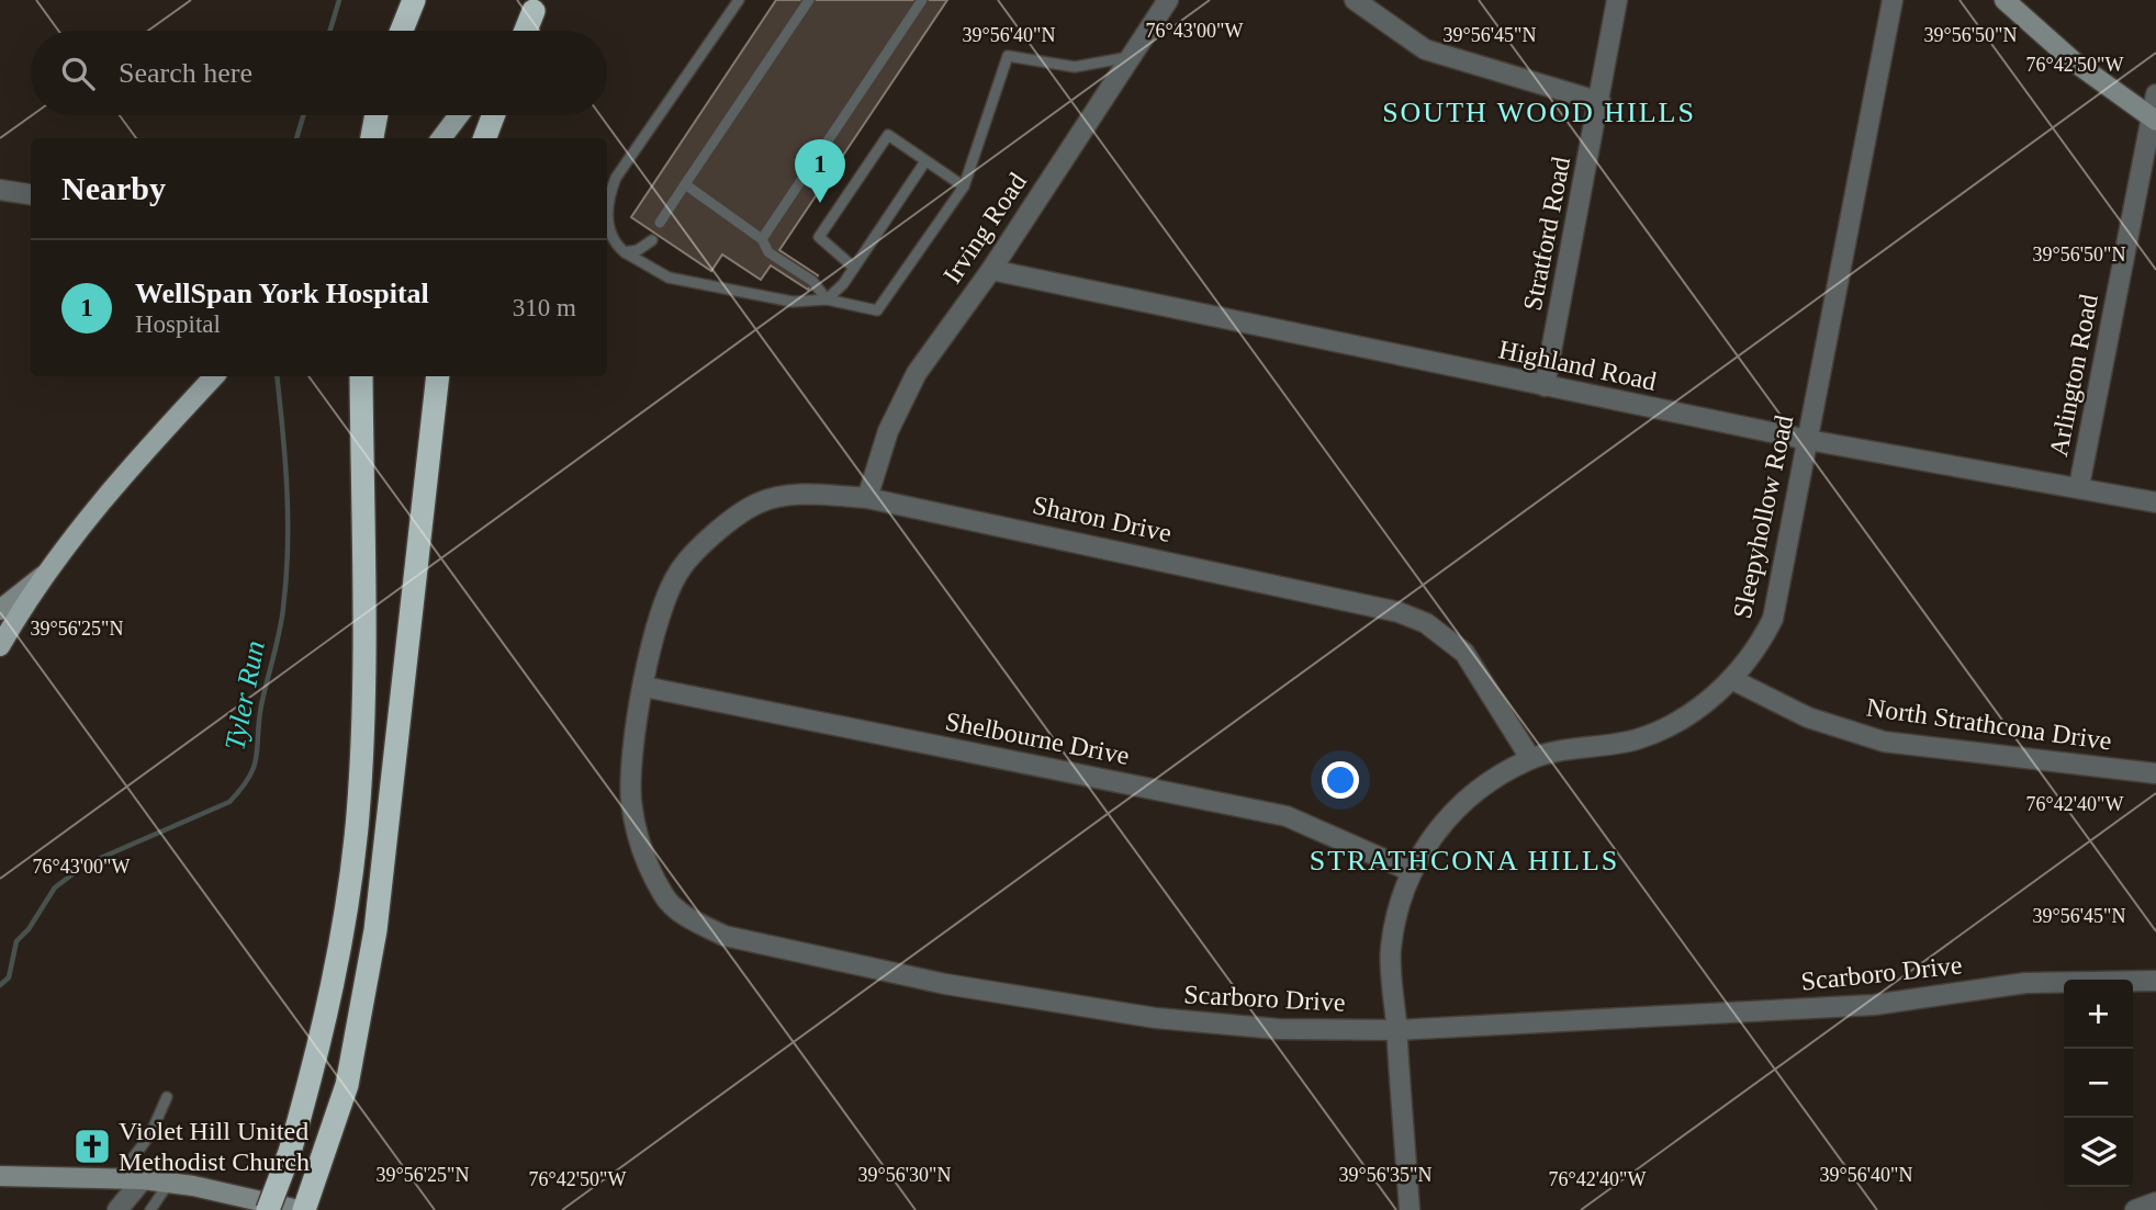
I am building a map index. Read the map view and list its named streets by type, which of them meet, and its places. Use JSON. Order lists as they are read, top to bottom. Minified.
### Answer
{"streets":{"street":["Irving Road","Stratford Road","Highland Road","Arlington Road","Sleepyhollow Road","Sharon Drive","North Strathcona Drive","Shelbourne Drive","Scarboro Drive"]},"crossings":[["Irving Road","Highland Road"],["Irving Road","Sharon Drive"],["Stratford Road","Highland Road"],["Highland Road","Arlington Road"],["Highland Road","Sleepyhollow Road"],["Sleepyhollow Road","Sharon Drive"],["Sleepyhollow Road","North Strathcona Drive"],["Sleepyhollow Road","Shelbourne Drive"],["Sleepyhollow Road","Scarboro Drive"],["Sharon Drive","Scarboro Drive"],["Shelbourne Drive","Scarboro Drive"]],"districts":["SOUTH WOOD HILLS","STRATHCONA HILLS"],"water":["Tyler Run"],"places":{"church":["Violet Hill United Methodist Church"]},"page":{"search":"Search here","heading":"Nearby","pins":"1","list":[{"mark":"1","name":"WellSpan York Hospital","note":"Hospital","value":"310 m"}],"map_buttons":["+","−"]},"coordinates":["76°43'00\"W","39°56'40\"N","39°56'45\"N","39°56'50\"N","76°42'50\"W","39°56'25\"N","76°42'40\"W","39°56'30\"N","39°56'35\"N"]}
